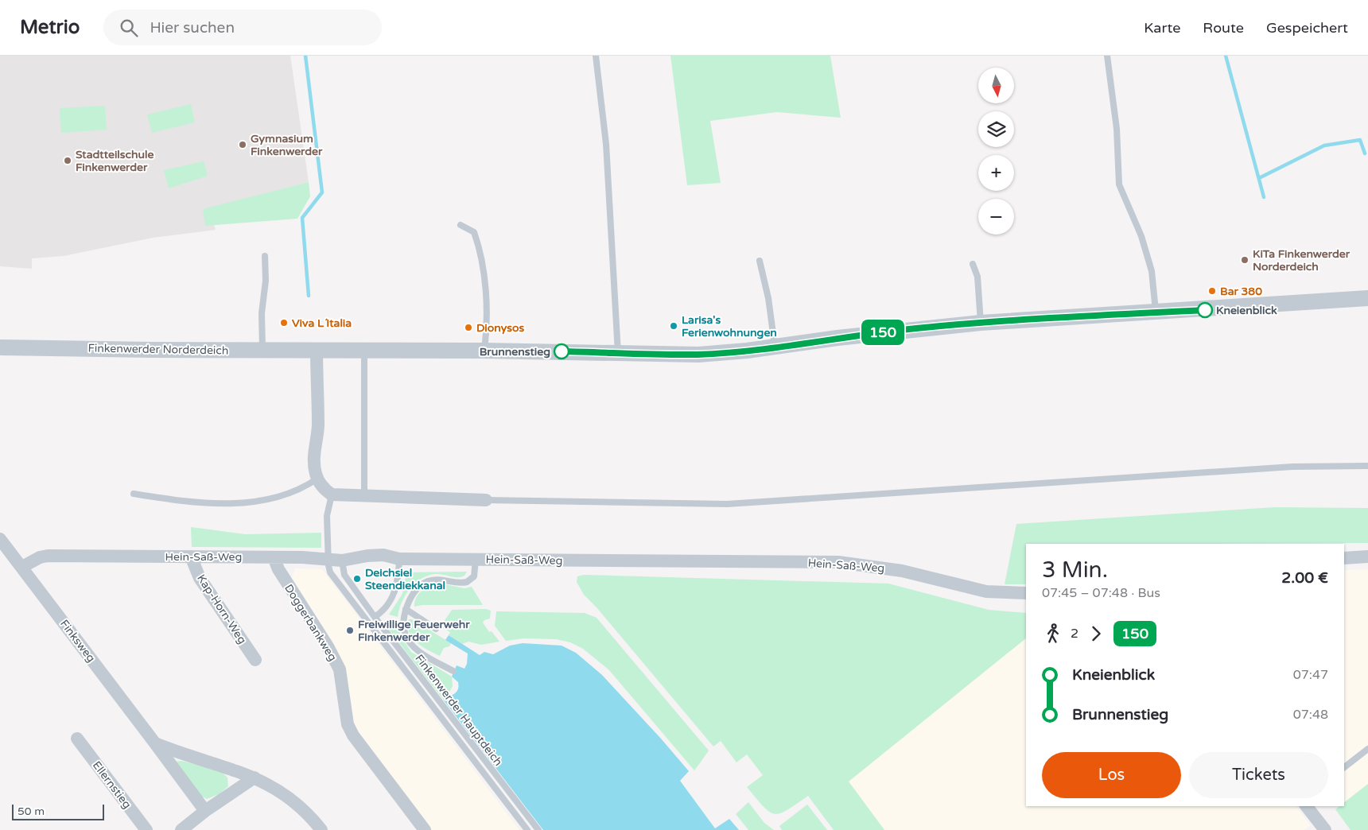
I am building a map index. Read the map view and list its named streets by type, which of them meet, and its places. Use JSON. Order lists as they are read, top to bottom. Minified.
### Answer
{"streets":{"street":["Finkenwerder Norderdeich","Hein-Saß-Weg","Kap-Horn-Weg","Doggerbankweg","Finksweg","Ellernstieg"],"lane":["Finkenwerder Hauptdeich"]},"crossings":[["Hein-Saß-Weg","Kap-Horn-Weg"],["Hein-Saß-Weg","Doggerbankweg"],["Hein-Saß-Weg","Finksweg"],["Hein-Saß-Weg","Finkenwerder Hauptdeich"]],"places":["Gymnasium Finkenwerder","Stadtteilschule Finkenwerder","KiTa Finkenwerder Norderdeich","Bar 380","Kneienblick","Viva L´Italia","Larisa's Ferienwohnungen","Dionysos","Brunnenstieg","Deichsiel Steendiekkanal","Freiwillige Feuerwehr Finkenwerder"],"lines":["bus line 150"],"scale_bar":"50 m","north":"bottom","page":{"header":"Metrio","search":"Hier suchen","nav":["Karte","Route","Gespeichert"],"on_map":"150","map_buttons":["+","−"],"heading":["3 Min.","07:45 – 07:48 · Bus","2.00 €"],"legs":["2","150"],"list":[{"name":"Kneienblick","value":"07:47"},{"name":"Brunnenstieg","value":"07:48"}],"buttons":["Los","Tickets"],"scale":"50 m"}}
